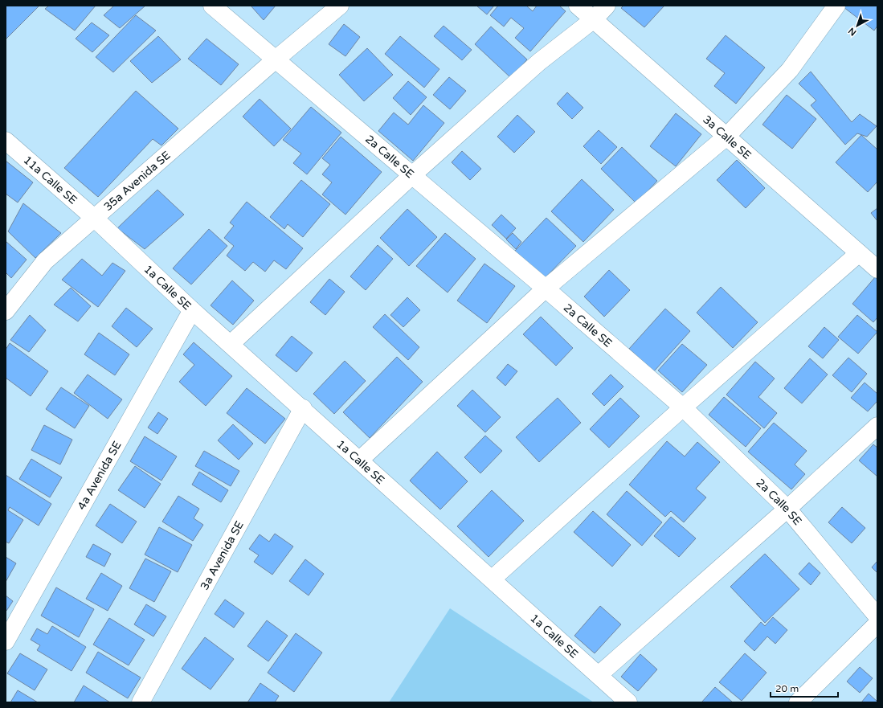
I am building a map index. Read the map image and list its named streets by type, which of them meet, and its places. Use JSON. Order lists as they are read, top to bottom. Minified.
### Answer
{"streets":{"street":["3a Calle SE","2a Calle SE","11a Calle SE","35a Avenida SE","1a Calle SE","4a Avenida SE","3a Avenida SE"]},"crossings":[["2a Calle SE","35a Avenida SE"],["11a Calle SE","35a Avenida SE"],["11a Calle SE","1a Calle SE"],["35a Avenida SE","1a Calle SE"],["1a Calle SE","4a Avenida SE"],["1a Calle SE","3a Avenida SE"]],"scale_bar":"20 m","north":"bottom left"}
